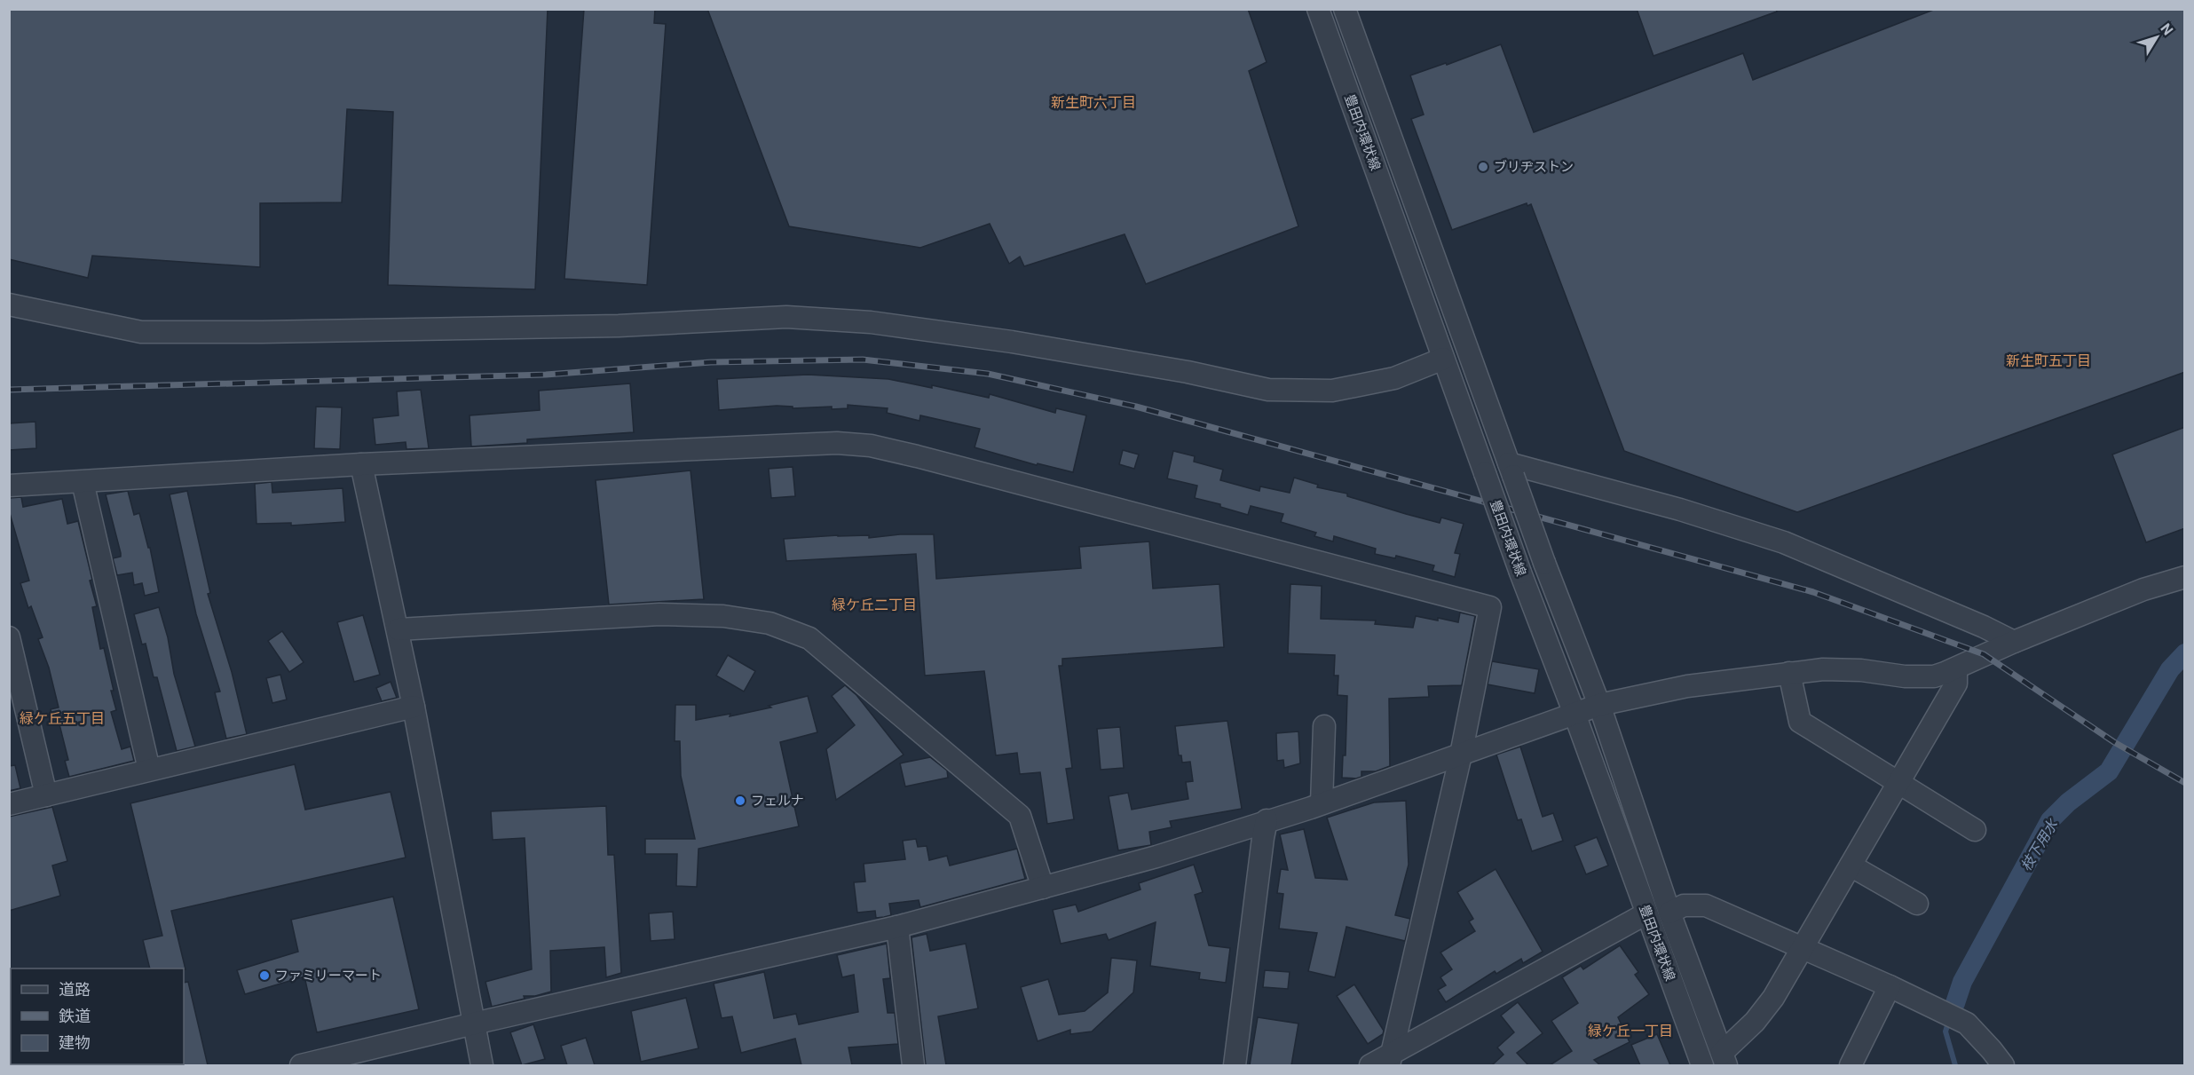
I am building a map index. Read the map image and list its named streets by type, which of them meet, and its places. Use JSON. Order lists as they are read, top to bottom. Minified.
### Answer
{"streets":{"street":["豊田内環状線"]},"districts":["新生町六丁目","新生町五丁目","緑ケ丘二丁目","緑ケ丘五丁目","緑ケ丘一丁目"],"water":["枝下用水"],"places":["ブリヂストン","フェルナ","ファミリーマート"],"legend":["道路","鉄道","建物"],"north":"top right"}
